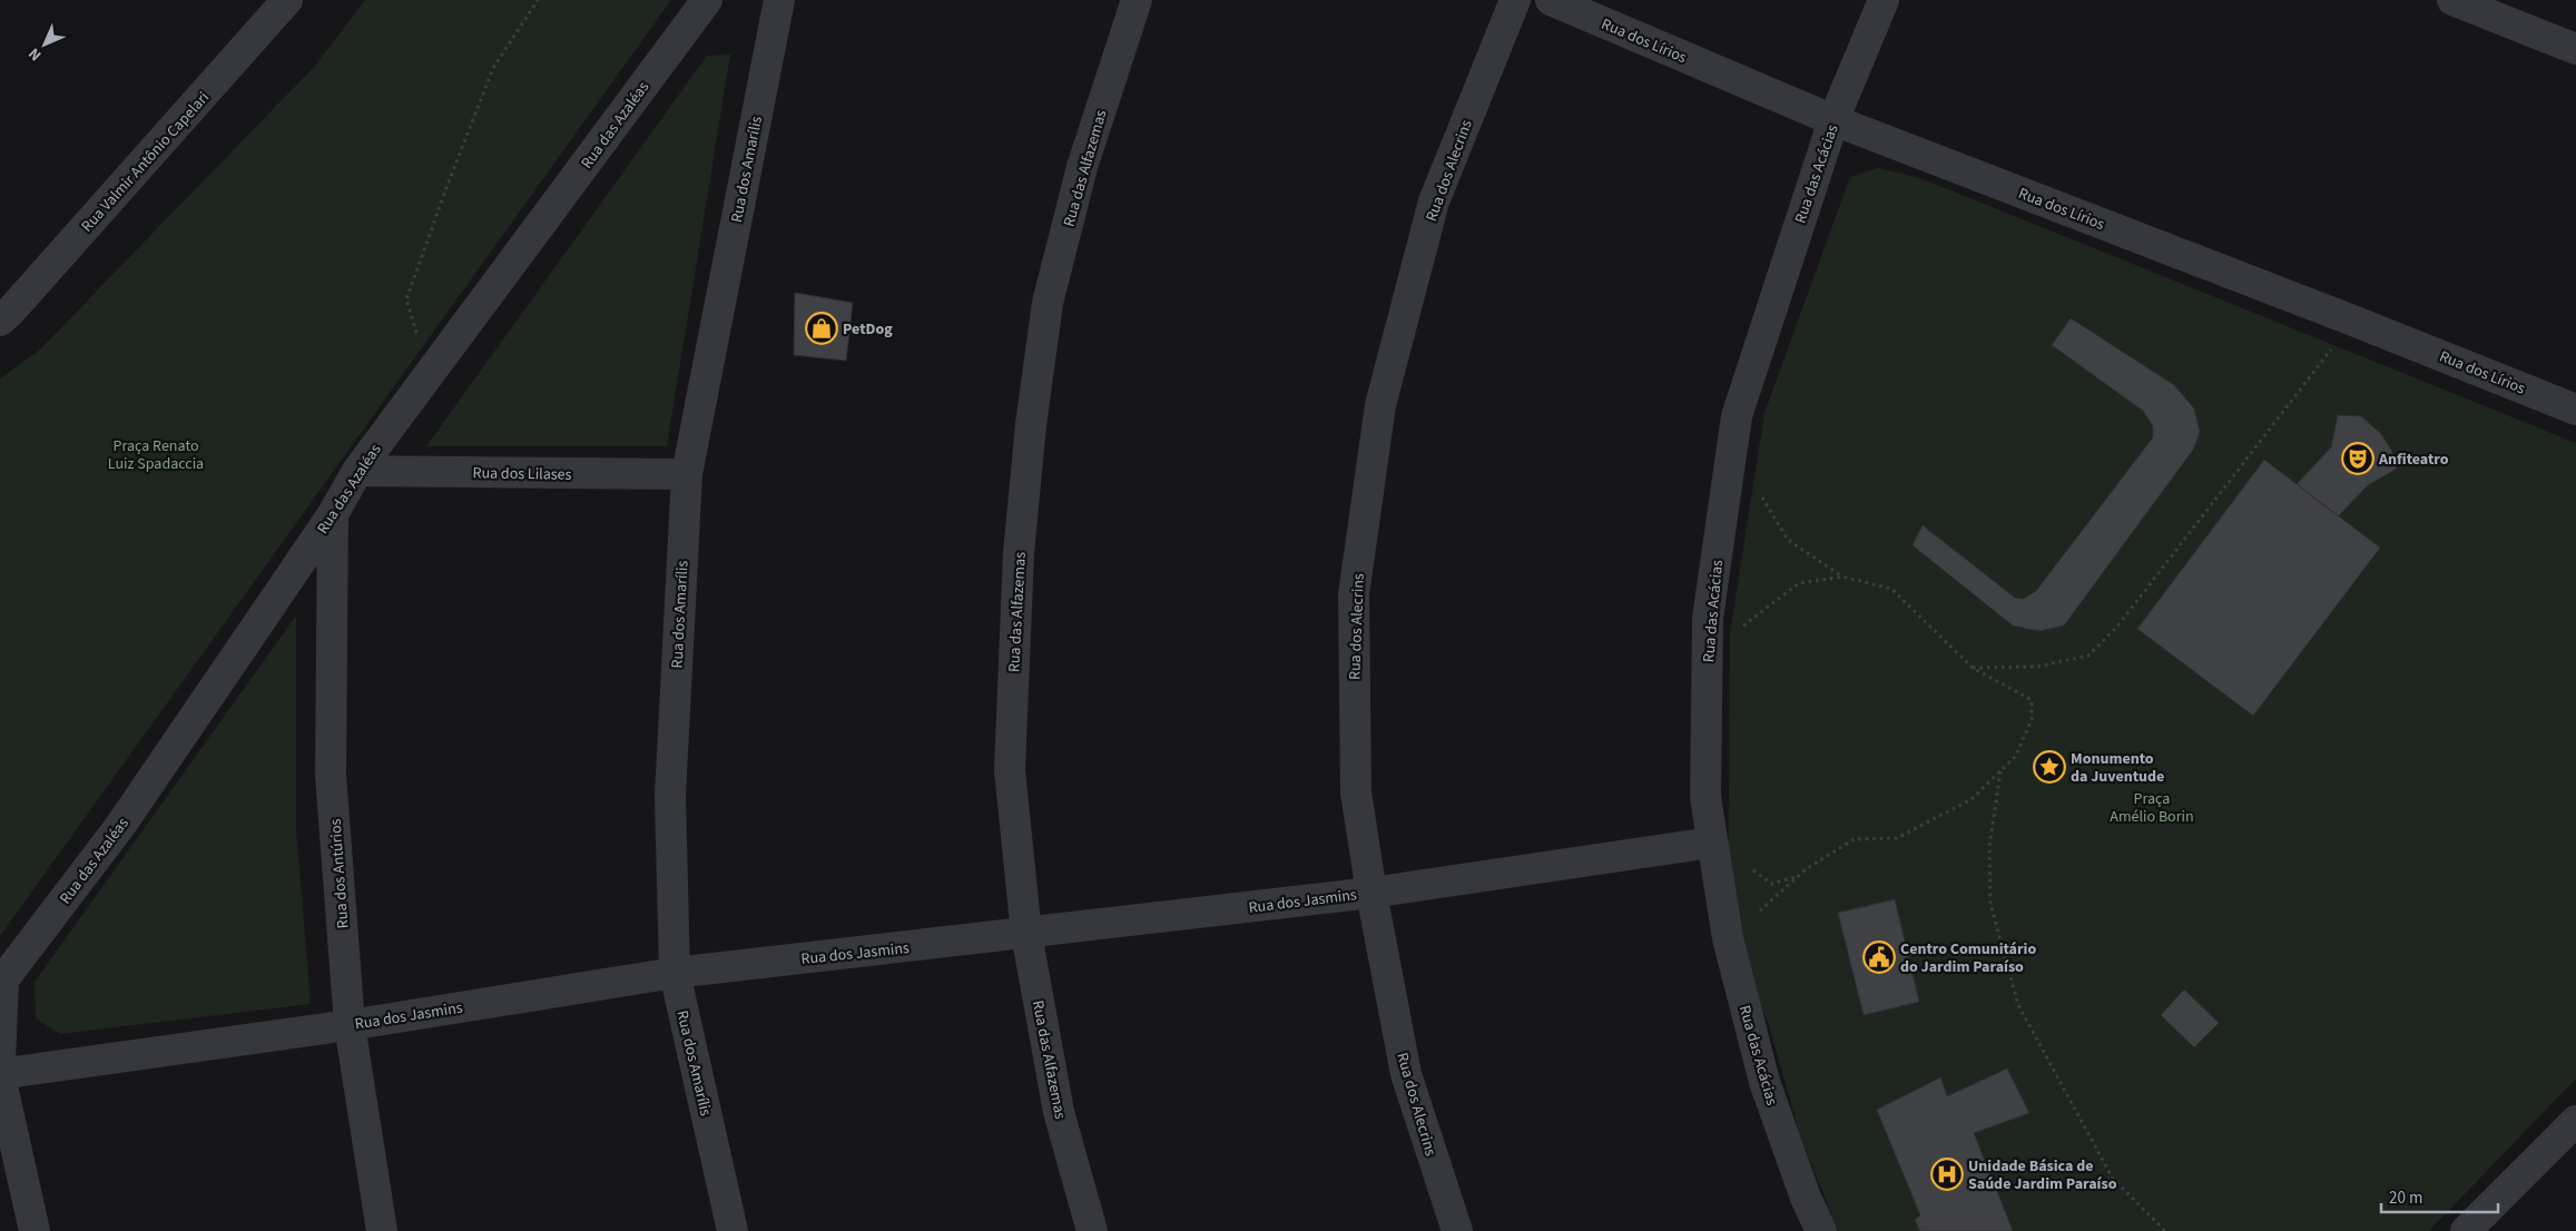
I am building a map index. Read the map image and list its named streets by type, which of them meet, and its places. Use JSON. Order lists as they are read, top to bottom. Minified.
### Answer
{"streets":{"street":["Rua dos Lírios","Rua das Azaléas","Rua Valmir Antônio Capelari","Rua das Alfazemas","Rua dos Amarílis","Rua dos Alecrins","Rua das Acácias","Rua dos Lilases","Rua dos Antúrios","Rua dos Jasmins"]},"crossings":[["Rua dos Lírios","Rua das Acácias"],["Rua das Azaléas","Rua dos Lilases"],["Rua das Azaléas","Rua dos Antúrios"],["Rua das Alfazemas","Rua dos Jasmins"],["Rua dos Amarílis","Rua dos Lilases"],["Rua dos Amarílis","Rua dos Jasmins"],["Rua dos Alecrins","Rua dos Jasmins"],["Rua das Acácias","Rua dos Jasmins"],["Rua dos Antúrios","Rua dos Jasmins"]],"parks":["Praça Renato Luiz Spadaccia","Praça Amélio Borin"],"places":{"shop":["PetDog"],"theatre":["Anfiteatro"],"place":["Monumento da Juventude"],"public building":["Centro Comunitário do Jardim Paraíso"],"hospital":["Unidade Básica de Saúde Jardim Paraíso"]},"scale_bar":"20 m","north":"bottom left"}
